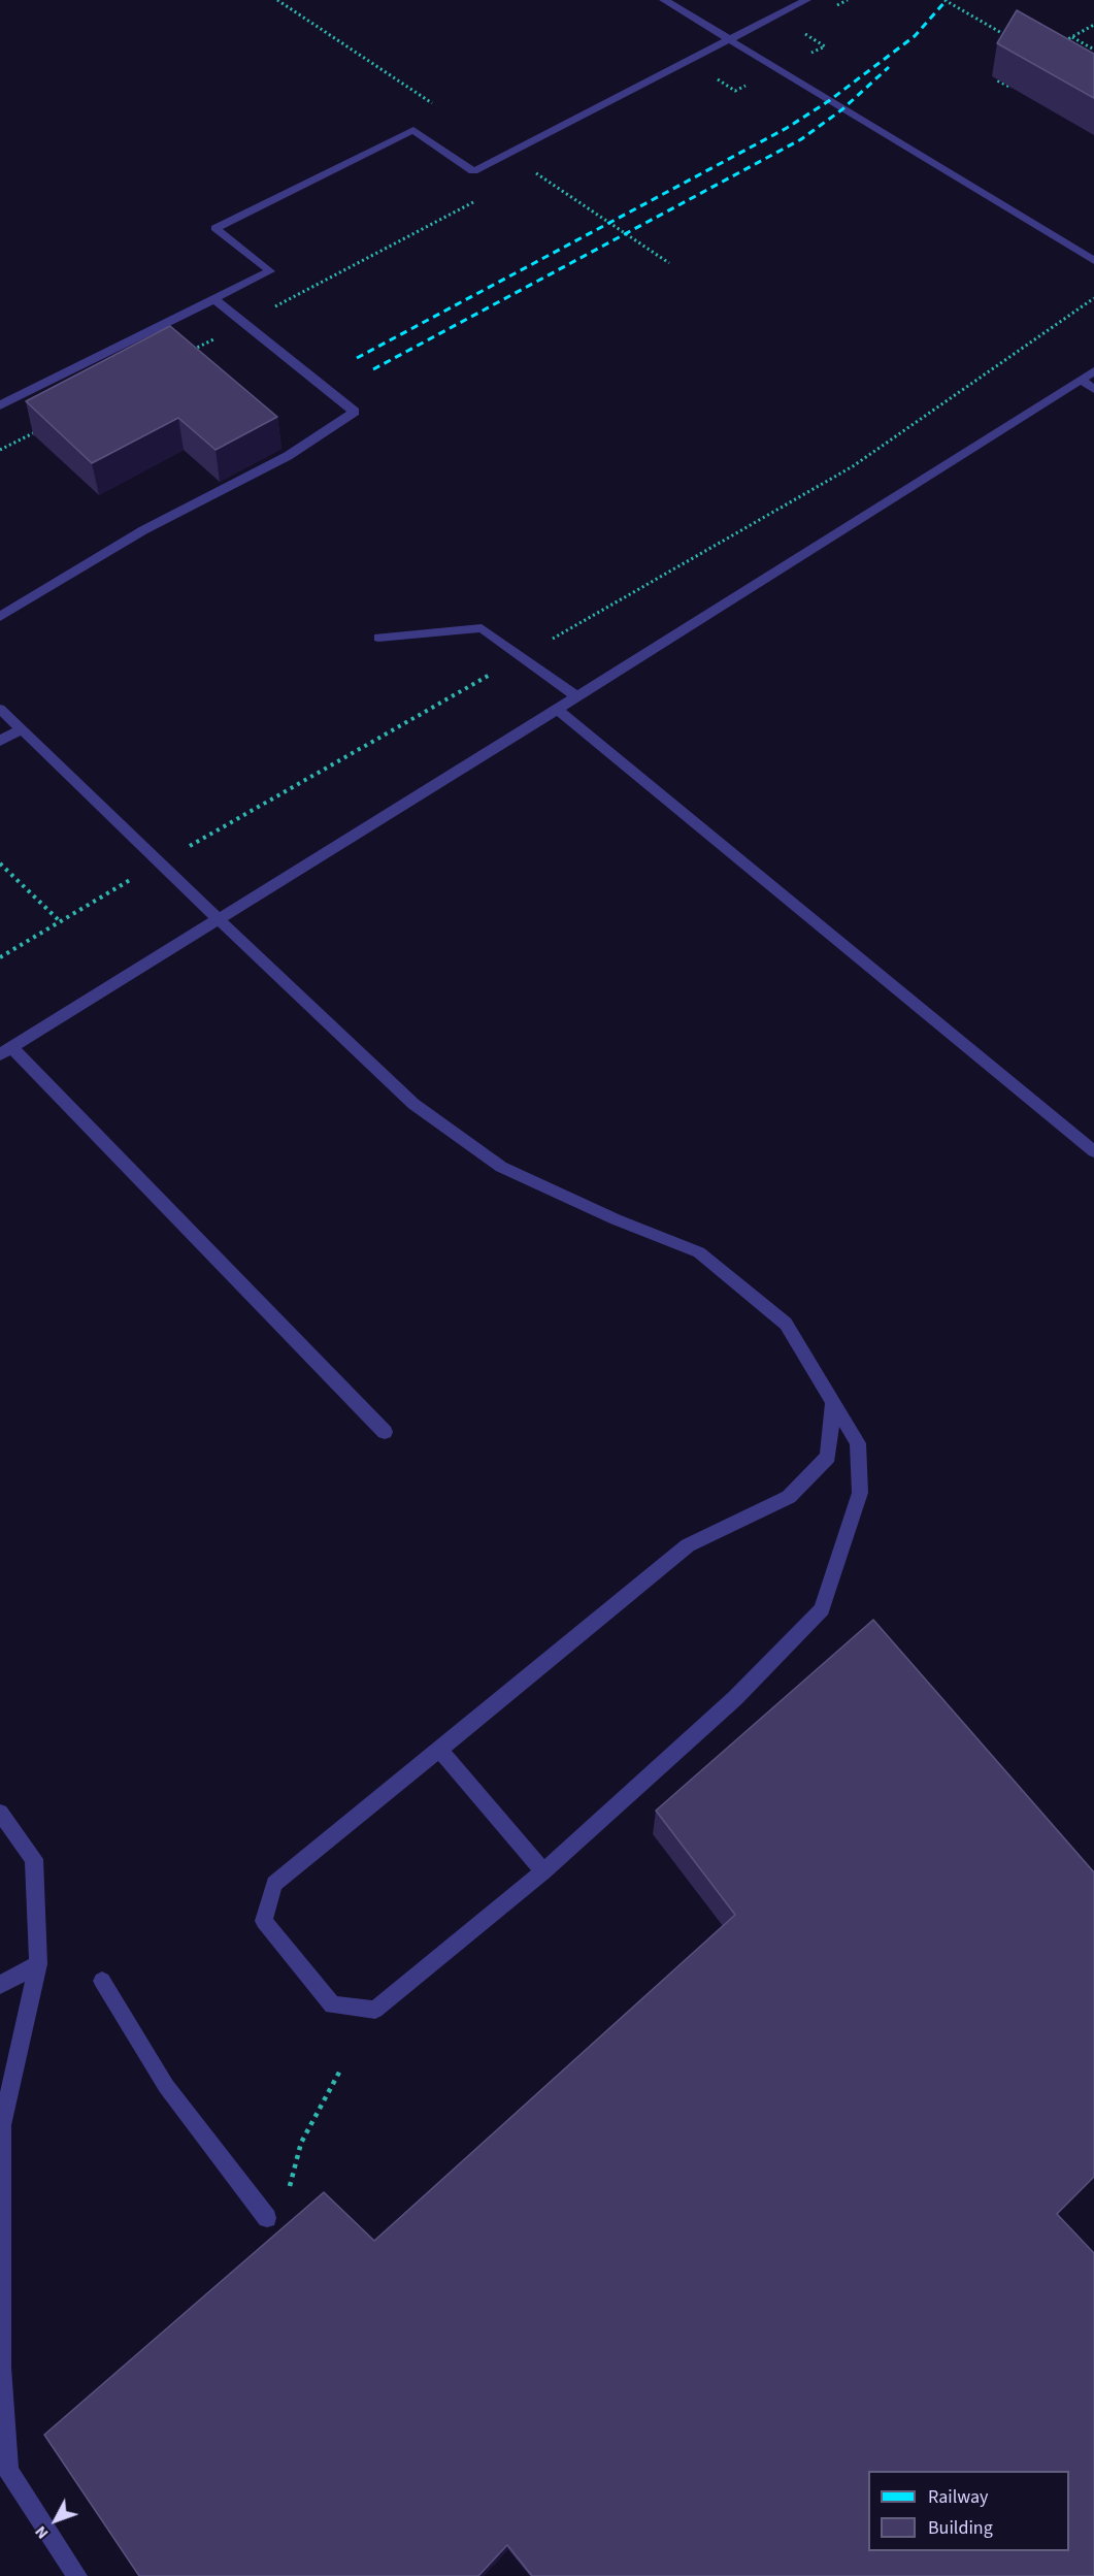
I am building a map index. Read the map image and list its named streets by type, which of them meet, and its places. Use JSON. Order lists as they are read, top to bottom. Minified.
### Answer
{"legend":["Railway","Building"],"north":"bottom left"}
